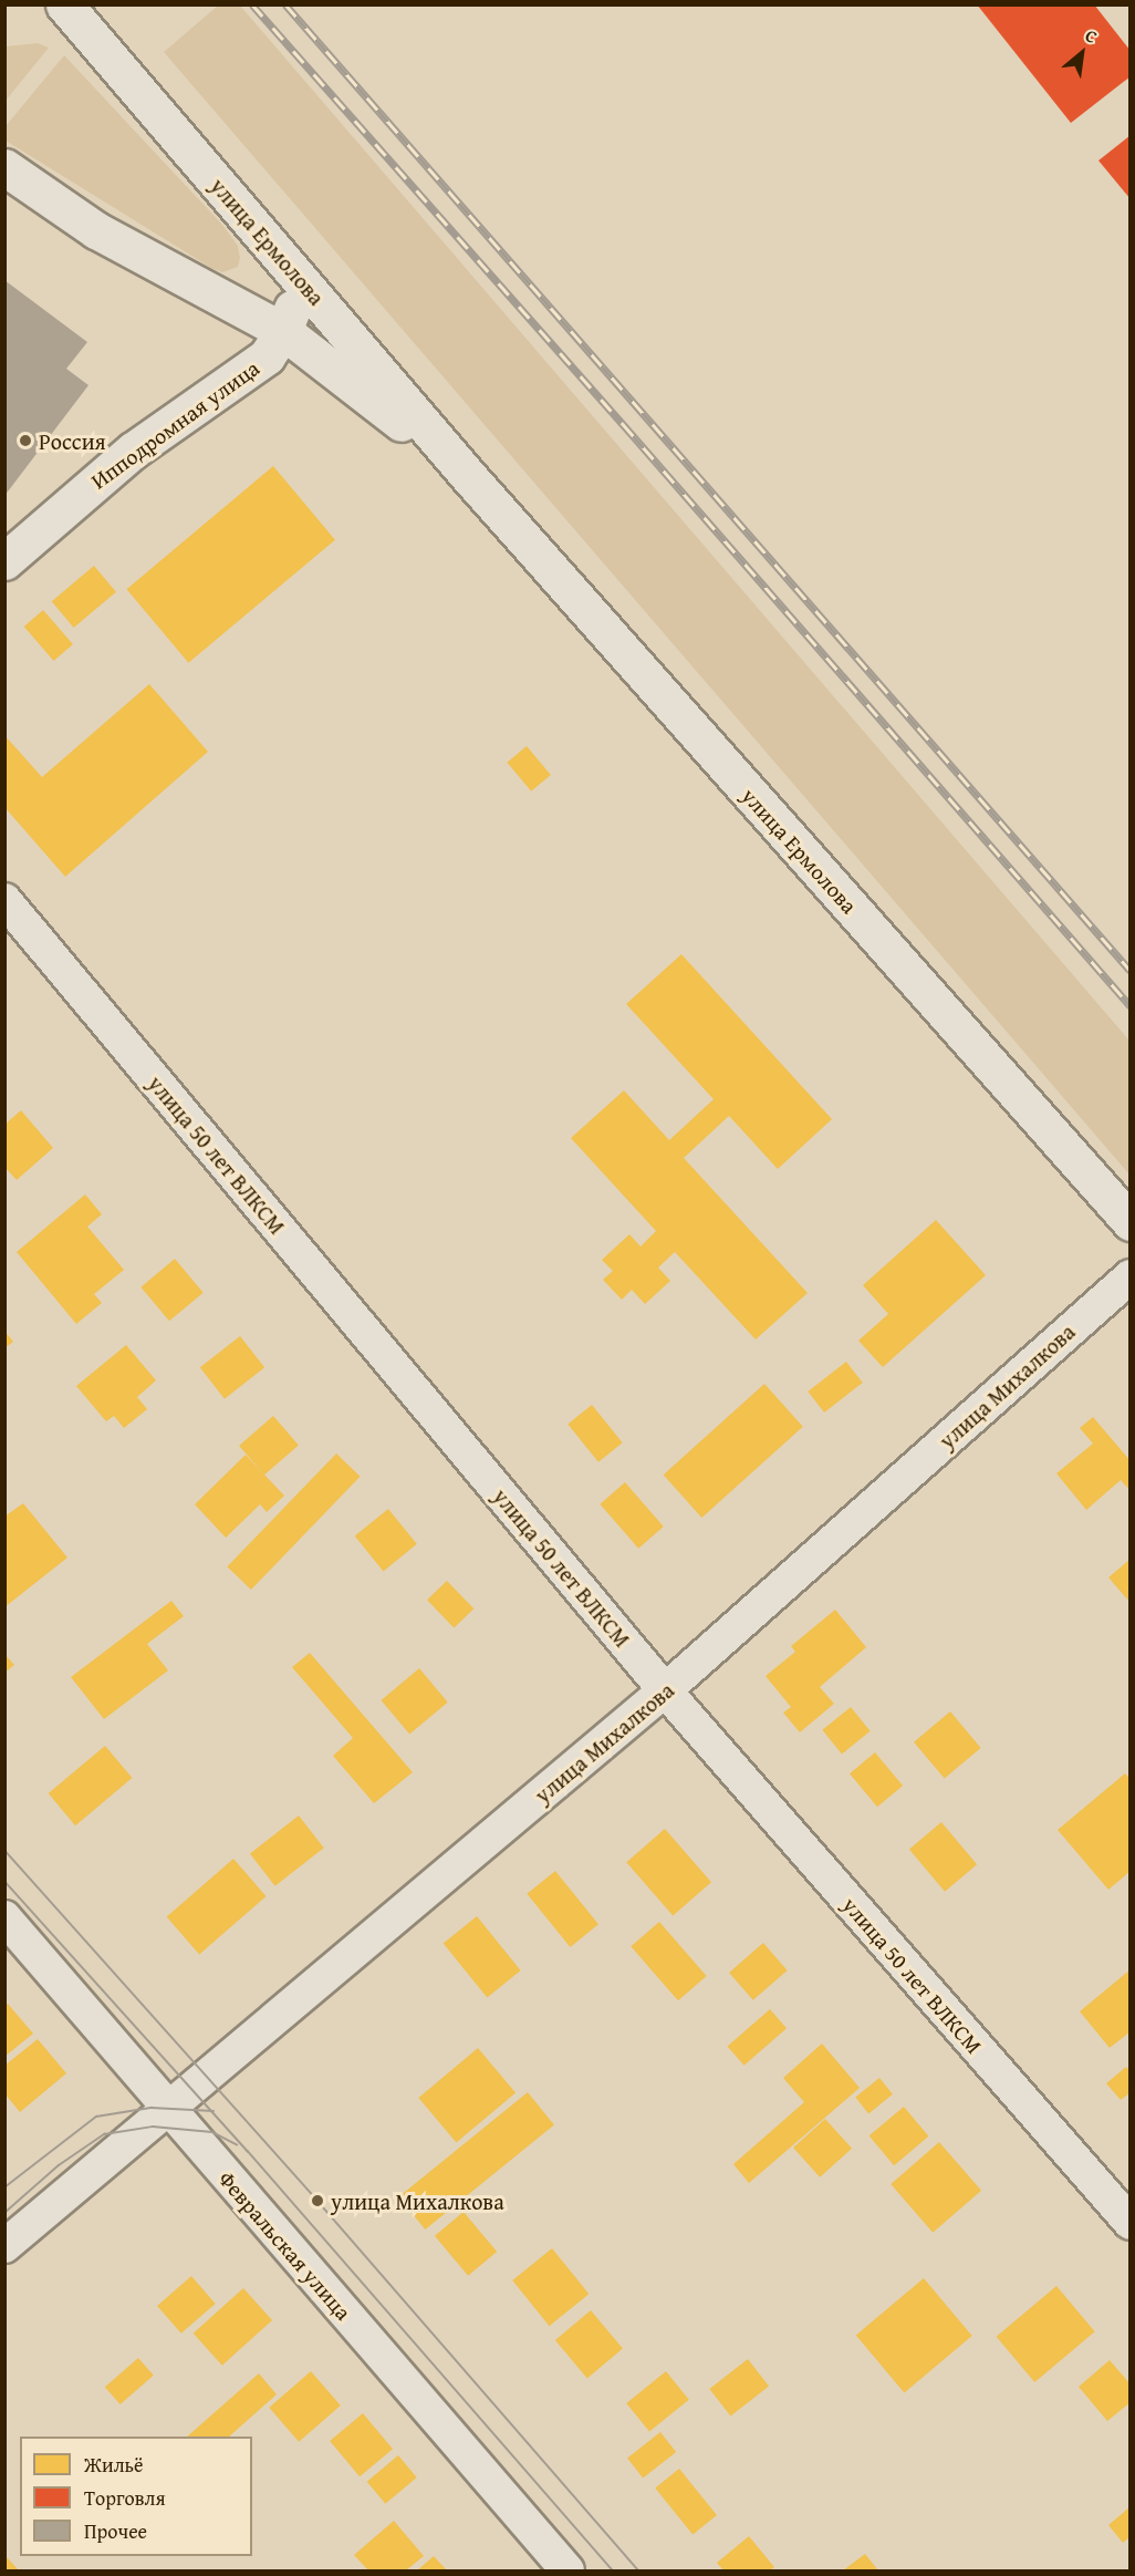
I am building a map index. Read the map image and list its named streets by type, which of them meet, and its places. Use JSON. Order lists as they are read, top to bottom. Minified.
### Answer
{"streets":{"street":["улица Ермолова","Ипподромная улица","улица 50 лет ВЛКСМ","улица Михалкова","Февральская улица"]},"crossings":[["улица Ермолова","Ипподромная улица"],["улица 50 лет ВЛКСМ","улица Михалкова"],["улица Михалкова","Февральская улица"]],"places":["Россия","улица Михалкова"],"legend":["Жильё","Торговля","Прочее"],"north":"top right"}
